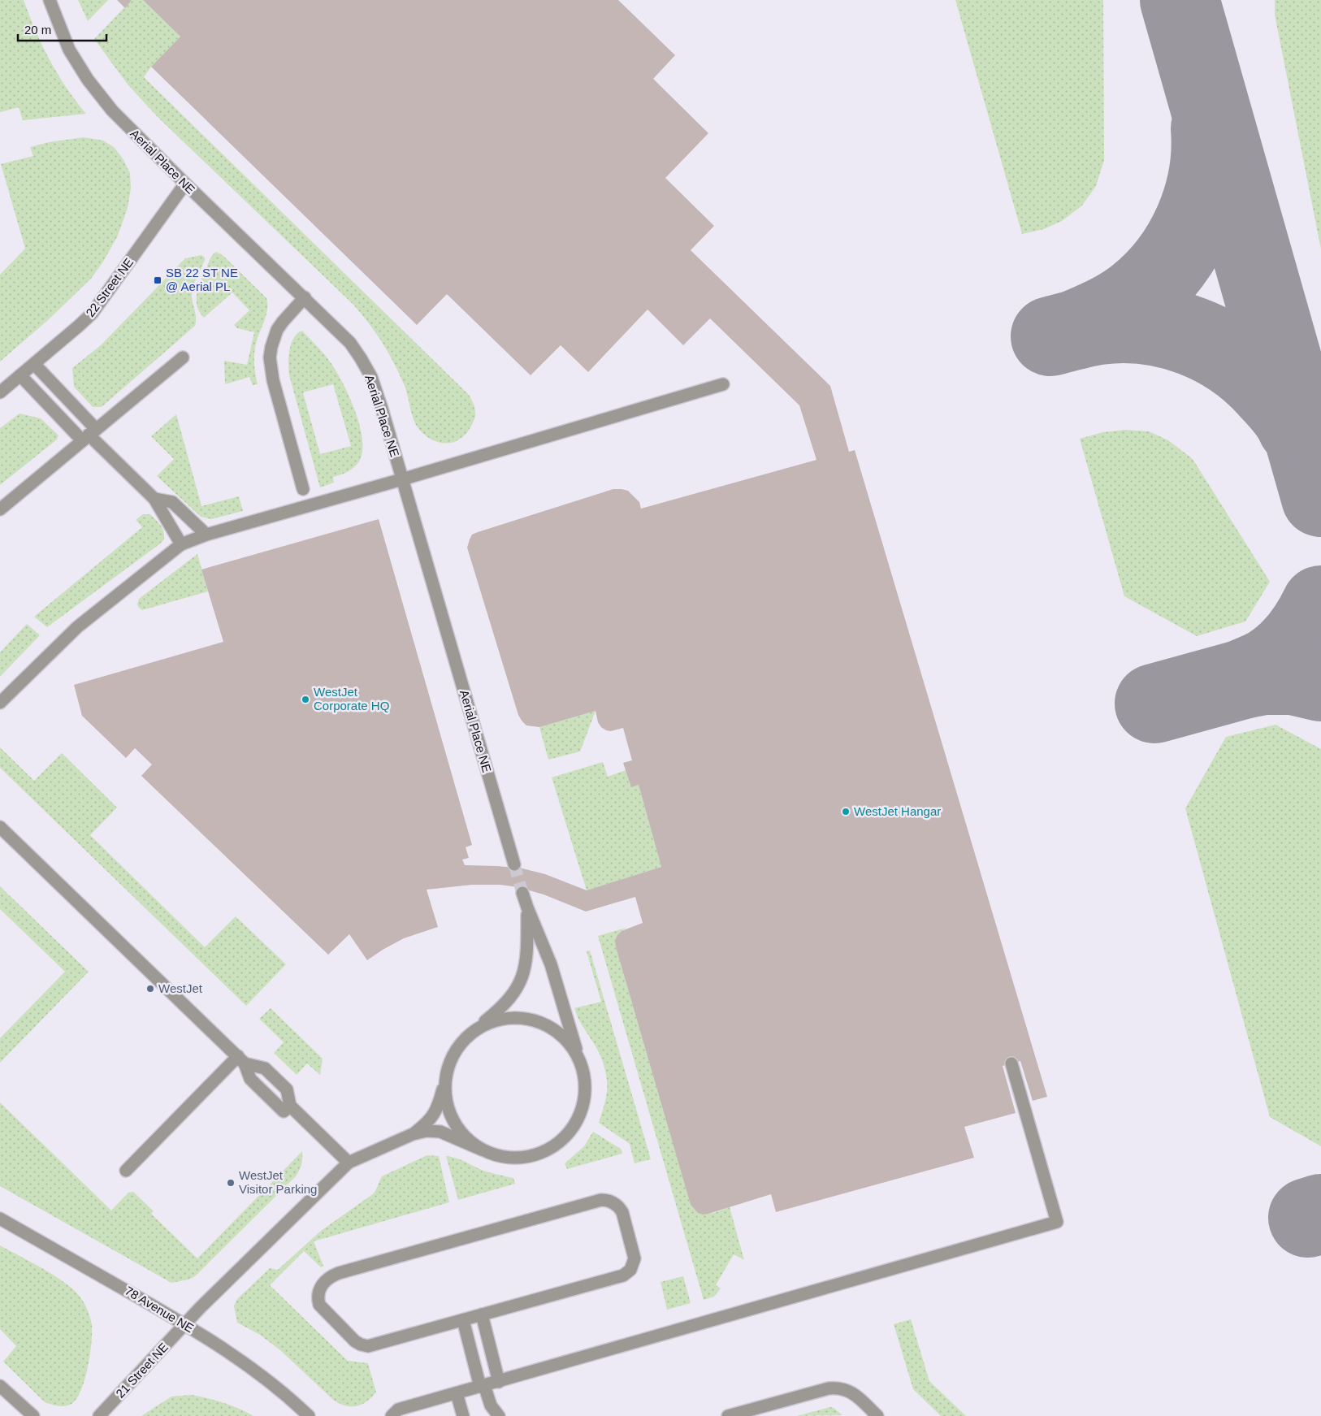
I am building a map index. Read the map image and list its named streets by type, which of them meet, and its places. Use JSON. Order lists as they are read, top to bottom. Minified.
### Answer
{"streets":{"street":["Aerial Place NE","22 Street NE","78 Avenue NE","21 Street NE"]},"crossings":[["Aerial Place NE","22 Street NE"],["78 Avenue NE","21 Street NE"]],"places":{"transit":["SB 22 ST NE @ Aerial PL"],"other":["WestJet Corporate HQ","WestJet Hangar","WestJet","WestJet Visitor Parking"]},"scale_bar":"20 m"}
